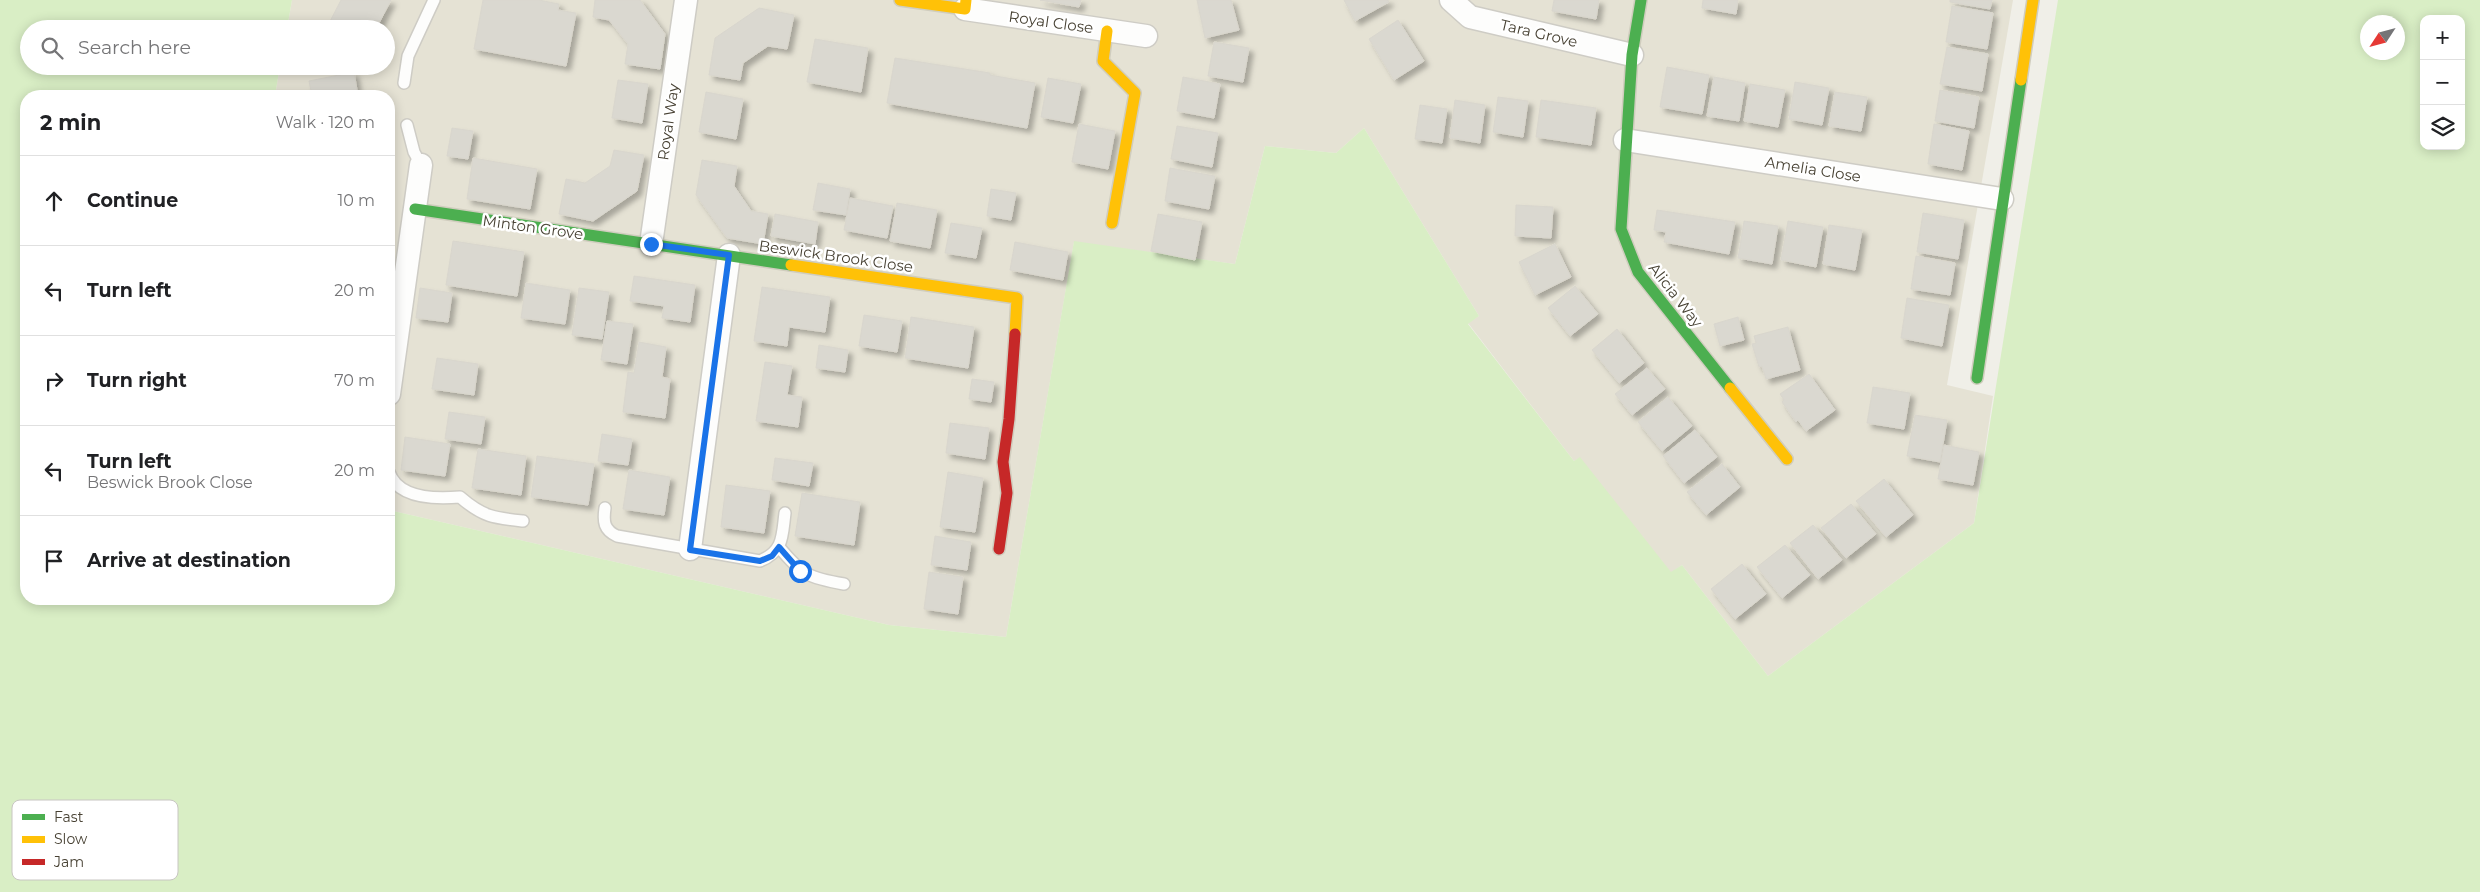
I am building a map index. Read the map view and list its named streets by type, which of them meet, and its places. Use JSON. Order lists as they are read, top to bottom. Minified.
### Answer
{"streets":{"street":["Royal Close","Tara Grove","Royal Way","Amelia Close","Minton Grove","Beswick Brook Close","Alicia Way"]},"crossings":[["Tara Grove","Alicia Way"],["Royal Way","Minton Grove"],["Royal Way","Beswick Brook Close"],["Amelia Close","Alicia Way"],["Minton Grove","Beswick Brook Close"]],"legend":["Fast","Slow","Jam"],"north":"bottom left","page":{"map_buttons":["+","−"],"search":"Search here","heading":["2 min","Walk · 120 m"],"list":[["Continue","10 m"],["Turn left","20 m"],["Turn right","70 m"],["Turn left","Beswick Brook Close","20 m"],"Arrive at destination"]}}
